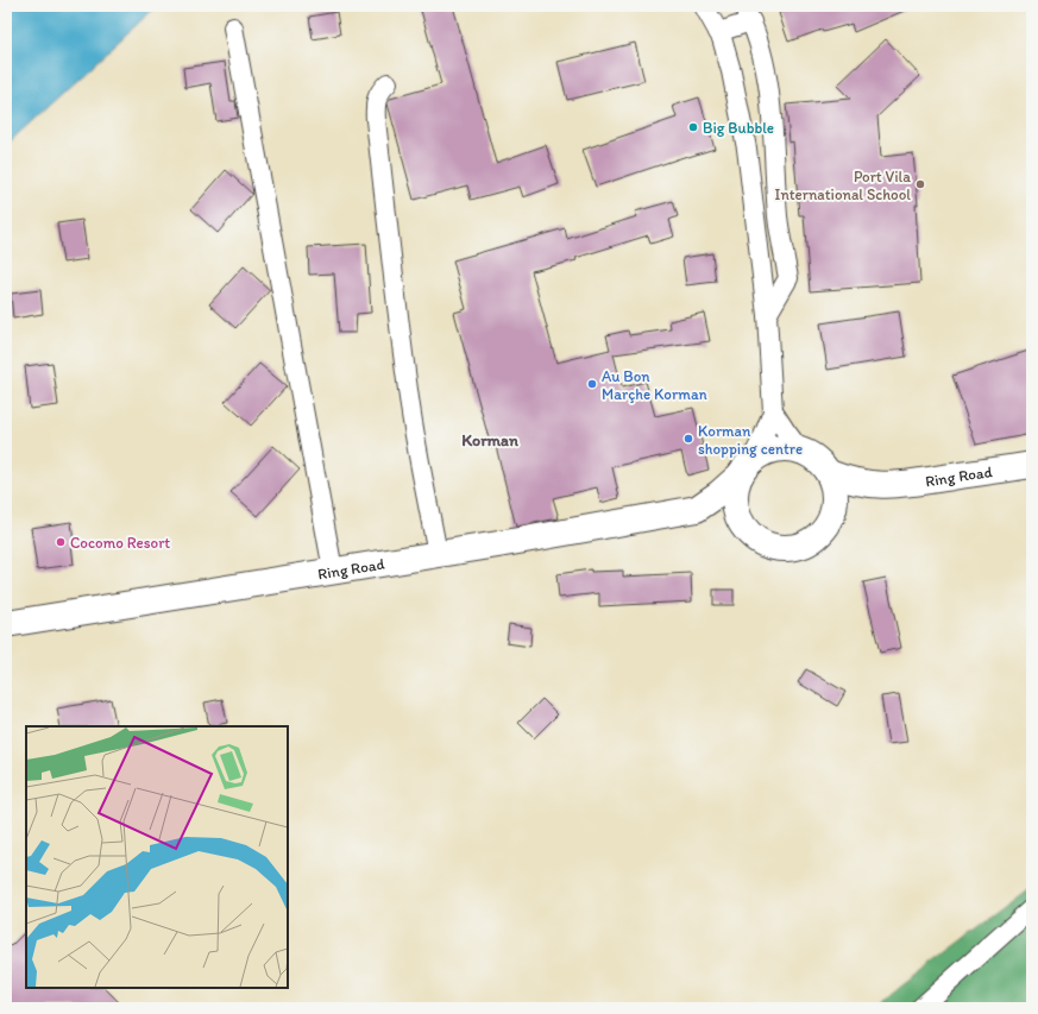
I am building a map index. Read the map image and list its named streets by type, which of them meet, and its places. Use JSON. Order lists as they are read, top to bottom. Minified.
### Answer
{"streets":{"main road":["Ring Road"]},"districts":["Korman"],"places":["Big Bubble","Port Vila International School","Au Bon Marçhe Korman","Korman shopping centre","Cocomo Resort"]}
